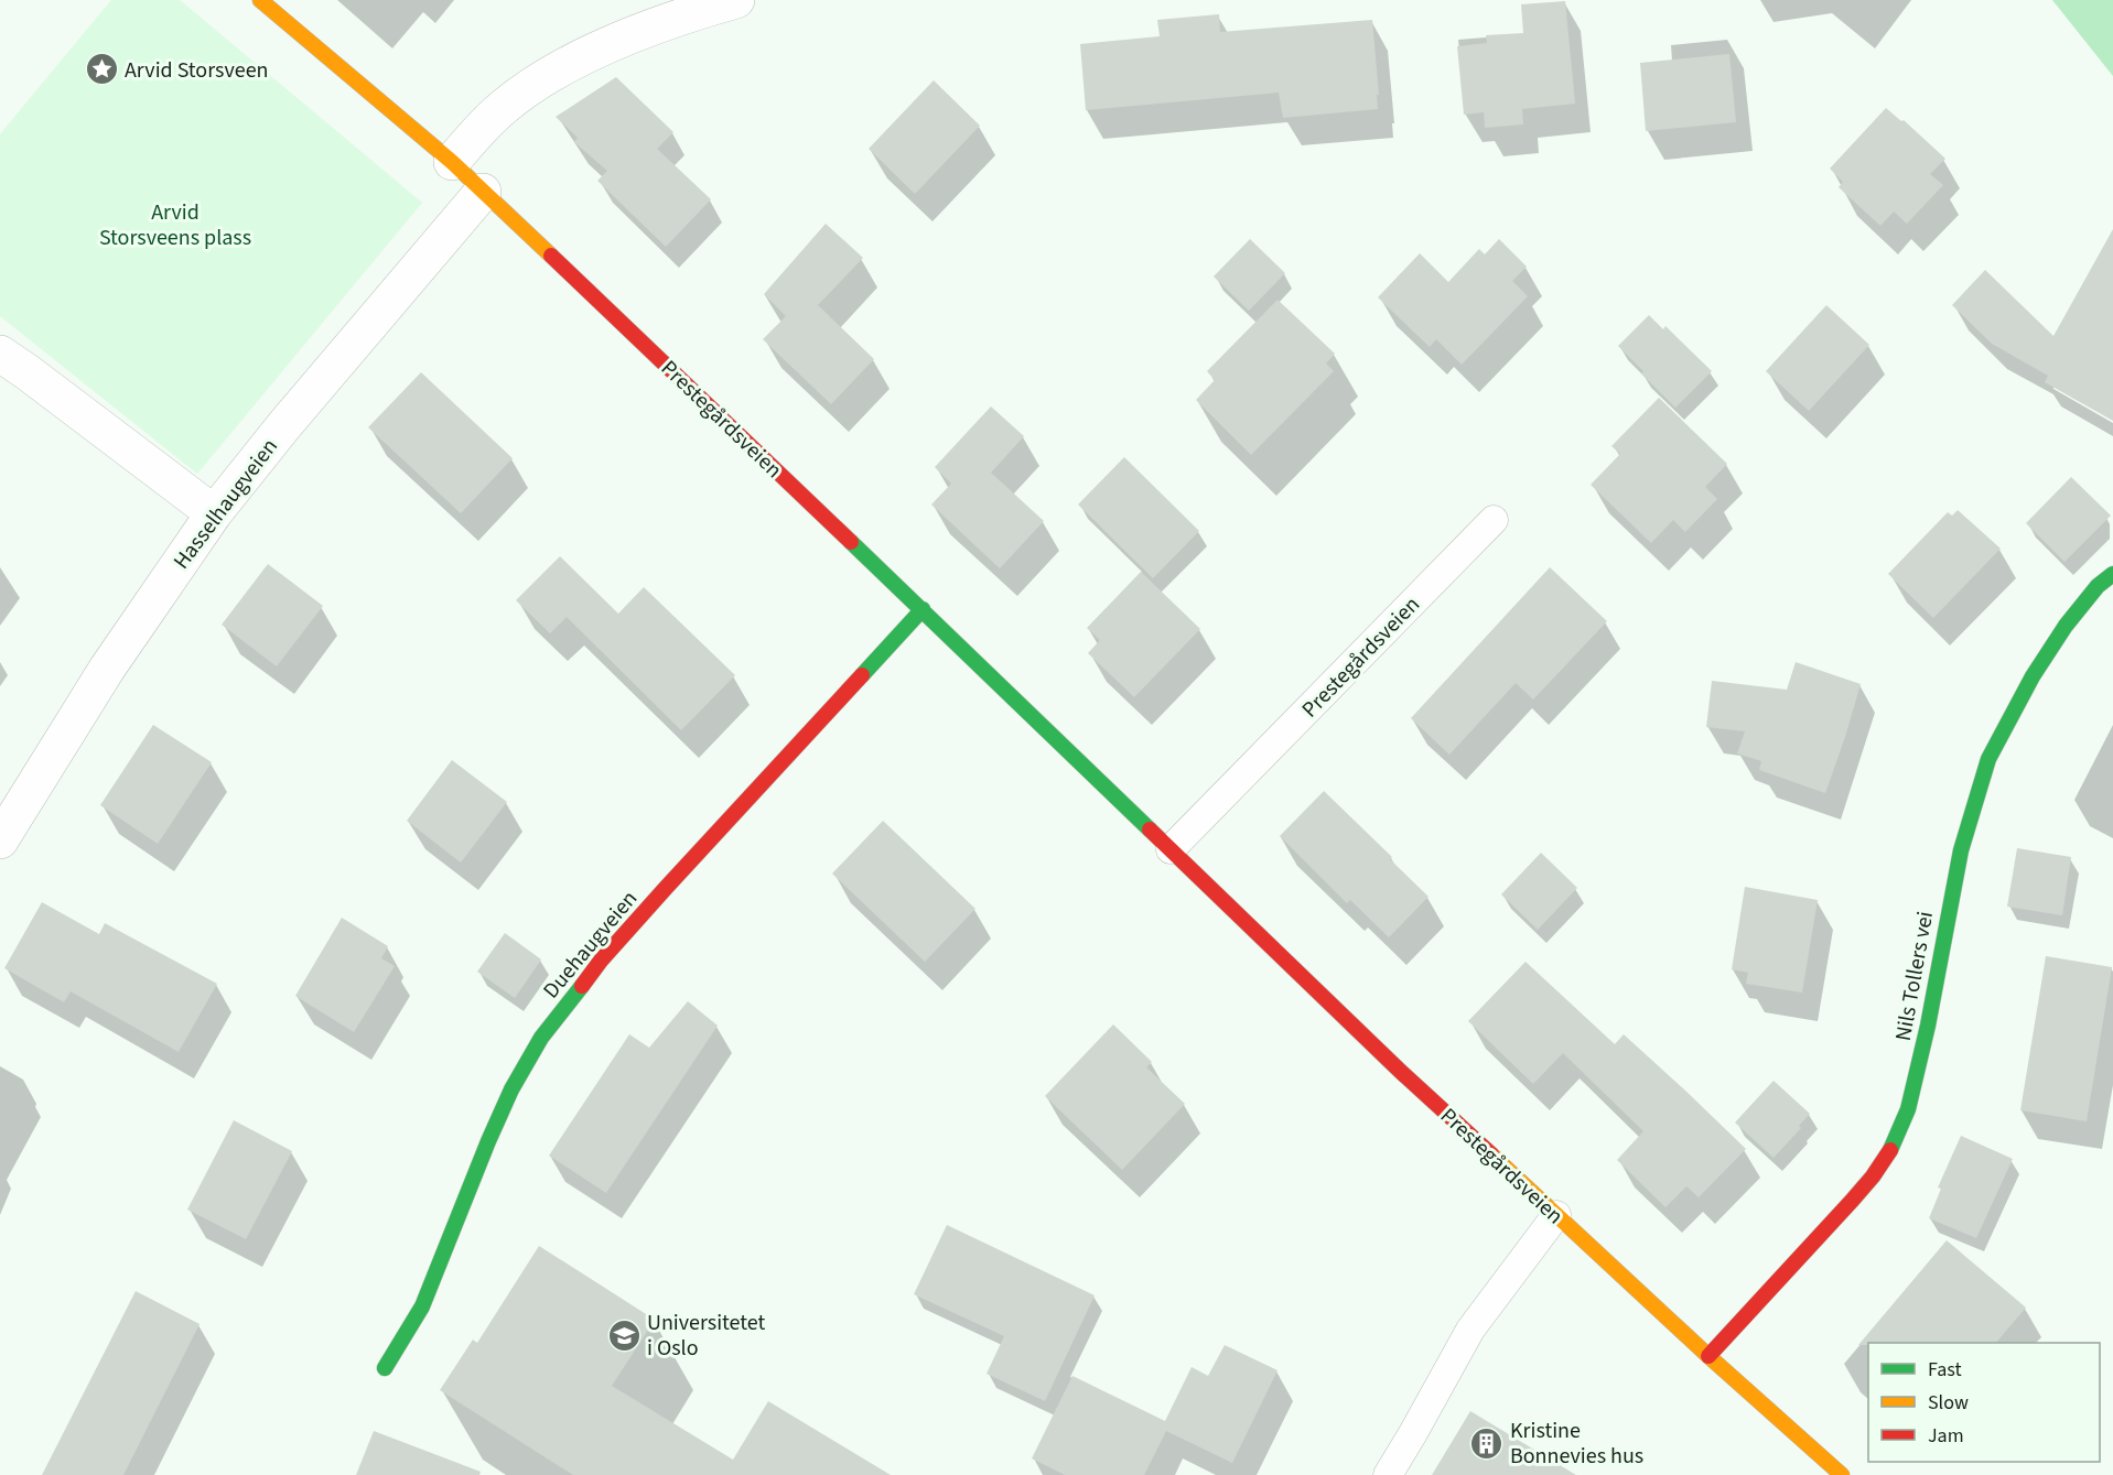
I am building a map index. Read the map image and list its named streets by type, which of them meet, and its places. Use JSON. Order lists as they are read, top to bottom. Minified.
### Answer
{"streets":{"street":["Prestegårdsveien","Hasselhaugveien","Duehaugveien","Nils Tollers vei"]},"crossings":[["Prestegårdsveien","Hasselhaugveien"],["Prestegårdsveien","Duehaugveien"],["Prestegårdsveien","Nils Tollers vei"]],"parks":["Arvid Storsveens plass"],"places":{"place":["Arvid Storsveen"],"school or university":["Universitetet i Oslo"],"building":["Kristine Bonnevies hus"]},"legend":["Fast","Slow","Jam"]}
